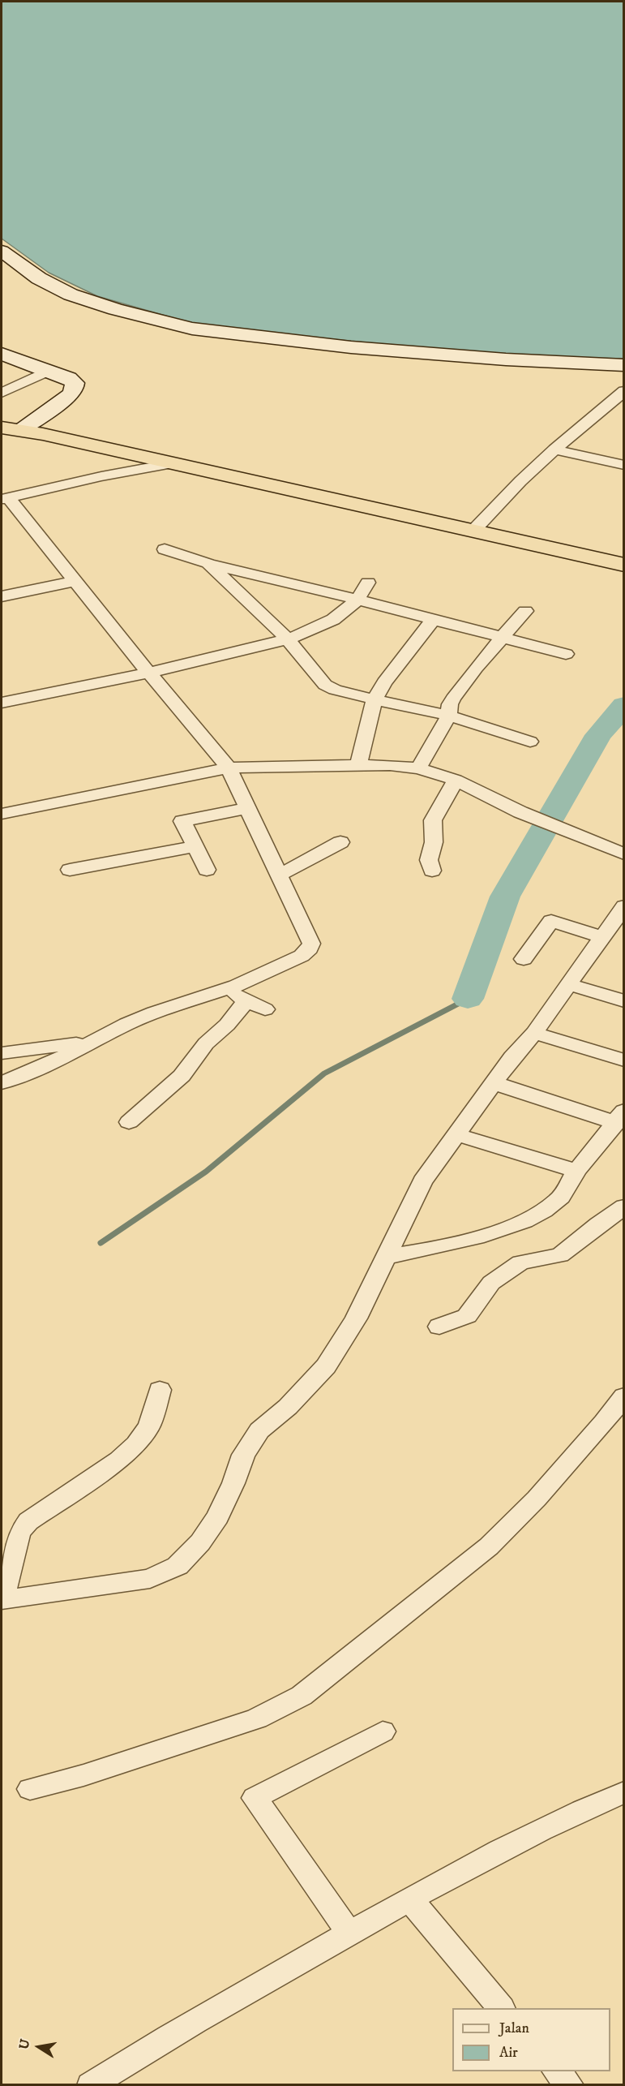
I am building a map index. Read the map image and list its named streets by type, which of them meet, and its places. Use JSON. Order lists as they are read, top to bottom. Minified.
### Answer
{"legend":["Jalan","Air"],"north":"left"}
